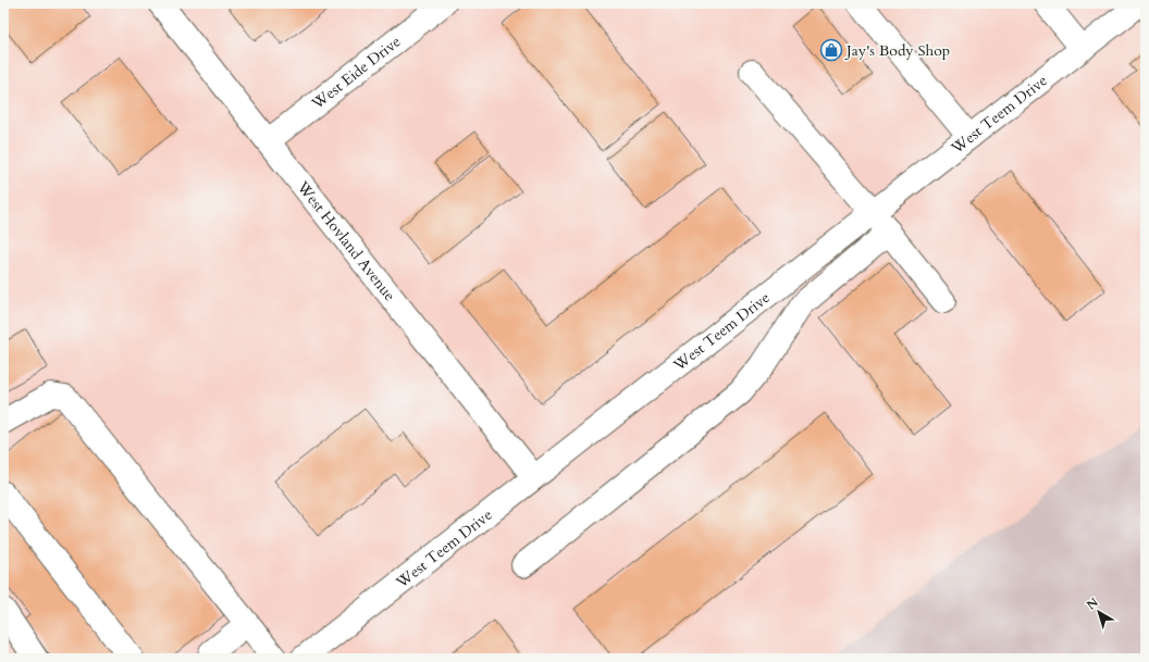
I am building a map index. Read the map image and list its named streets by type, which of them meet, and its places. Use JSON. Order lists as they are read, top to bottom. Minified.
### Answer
{"streets":{"street":["West Eide Drive","West Teem Drive","West Hovland Avenue"]},"crossings":[["West Eide Drive","West Hovland Avenue"],["West Teem Drive","West Hovland Avenue"]],"places":{"shop":["Jay's Body Shop"]},"north":"top left"}
